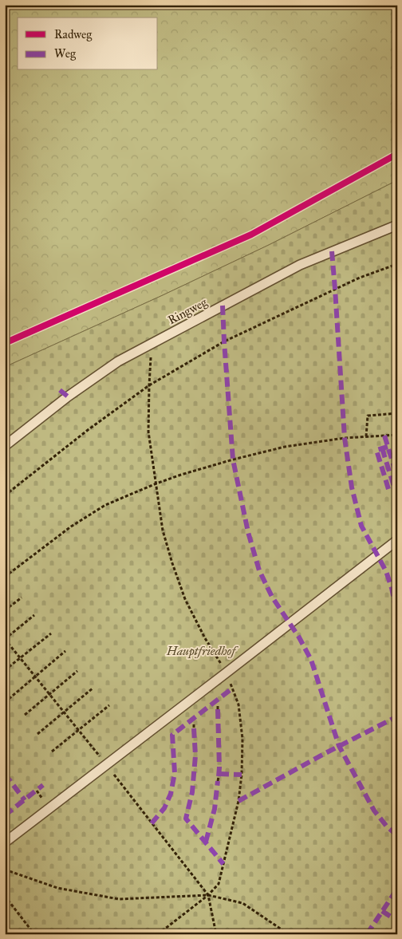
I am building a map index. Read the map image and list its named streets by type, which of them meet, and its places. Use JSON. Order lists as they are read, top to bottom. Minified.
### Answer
{"streets":{"lane":["Ringweg"]},"parks":["Hauptfriedhof"],"legend":["Radweg","Weg"]}
